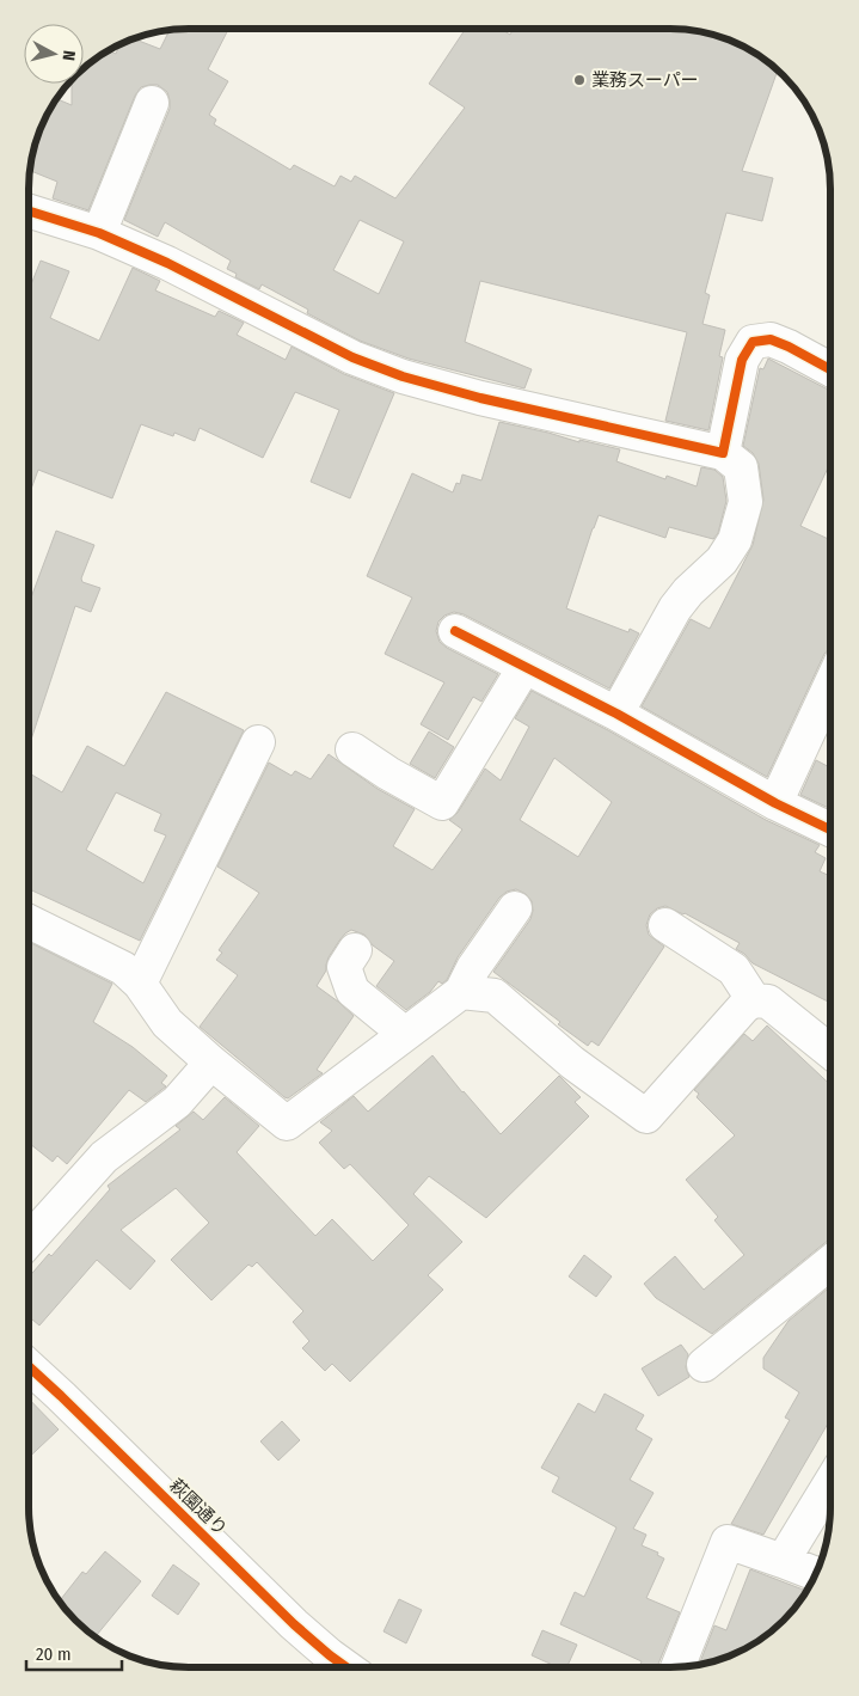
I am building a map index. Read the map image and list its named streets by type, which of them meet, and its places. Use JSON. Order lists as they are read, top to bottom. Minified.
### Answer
{"streets":{"street":["萩園通り"]},"places":["業務スーパー"],"scale_bar":"20 m","north":"right"}
